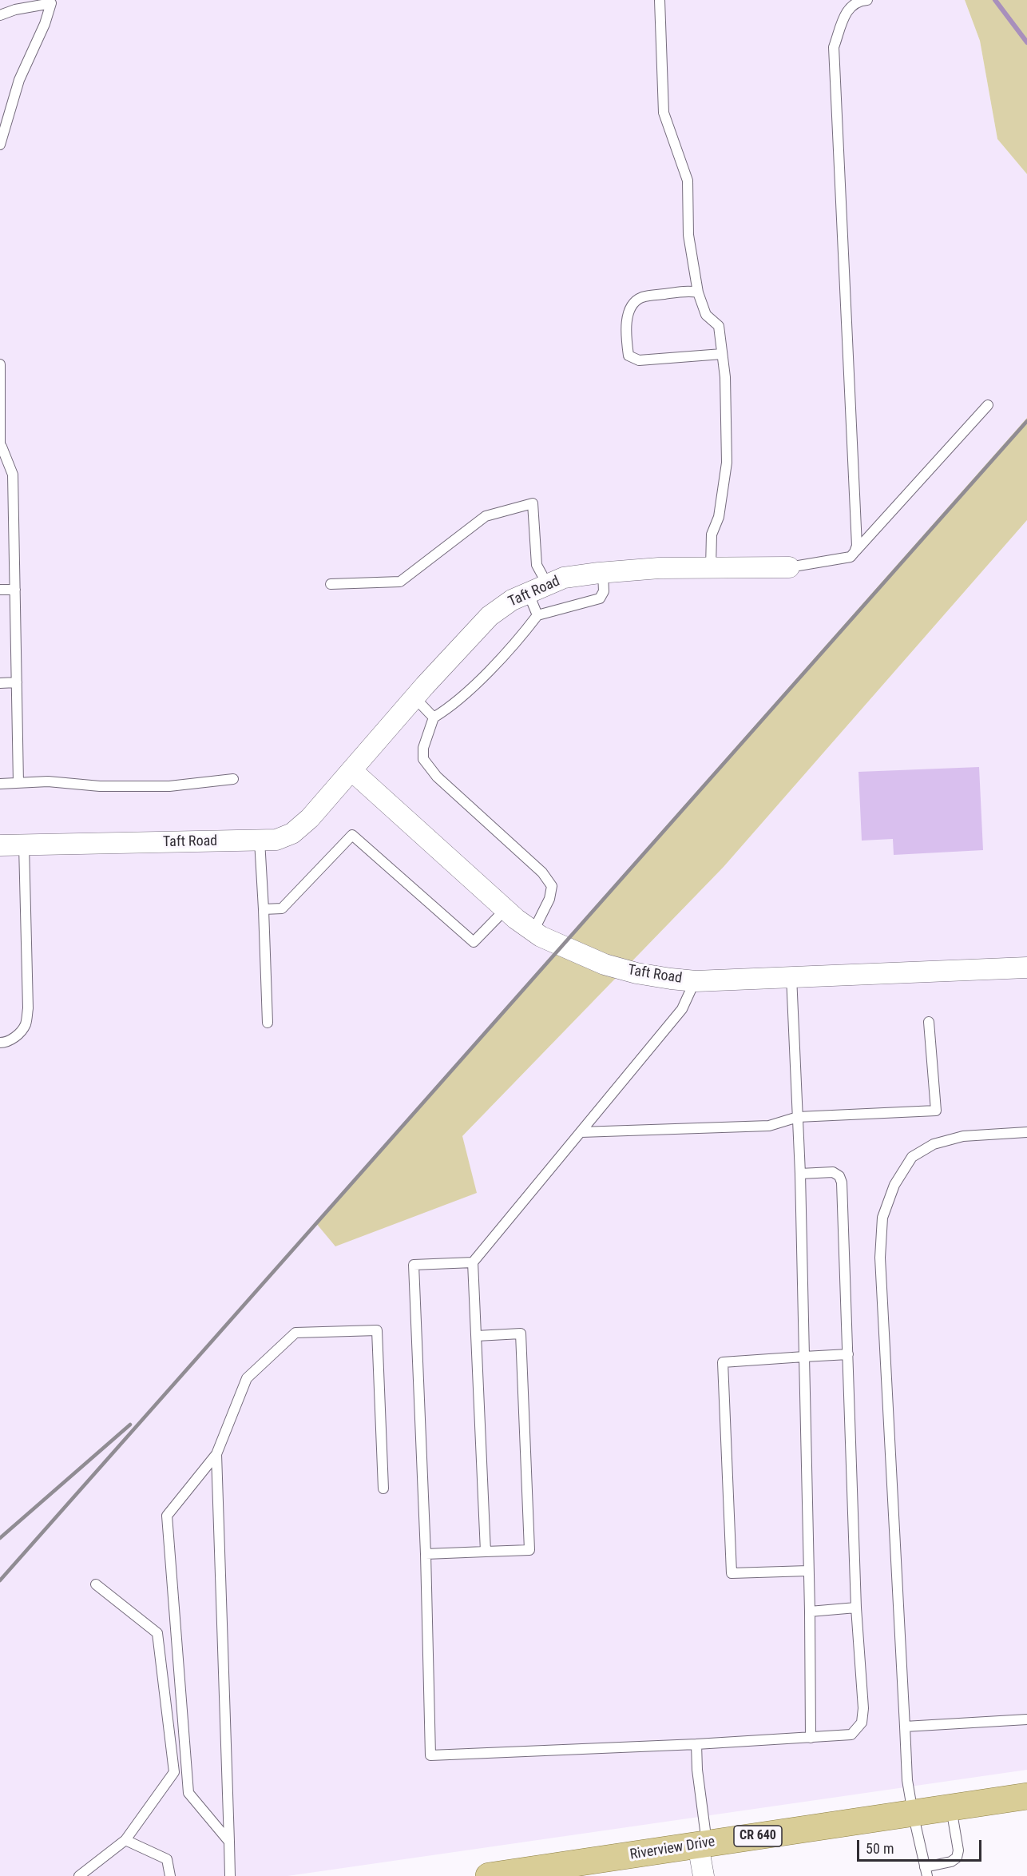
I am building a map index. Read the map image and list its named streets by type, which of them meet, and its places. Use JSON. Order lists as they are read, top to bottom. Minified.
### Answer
{"streets":{"main road":["CR 640","Riverview Drive"],"street":["Taft Road"]},"scale_bar":"50 m"}
